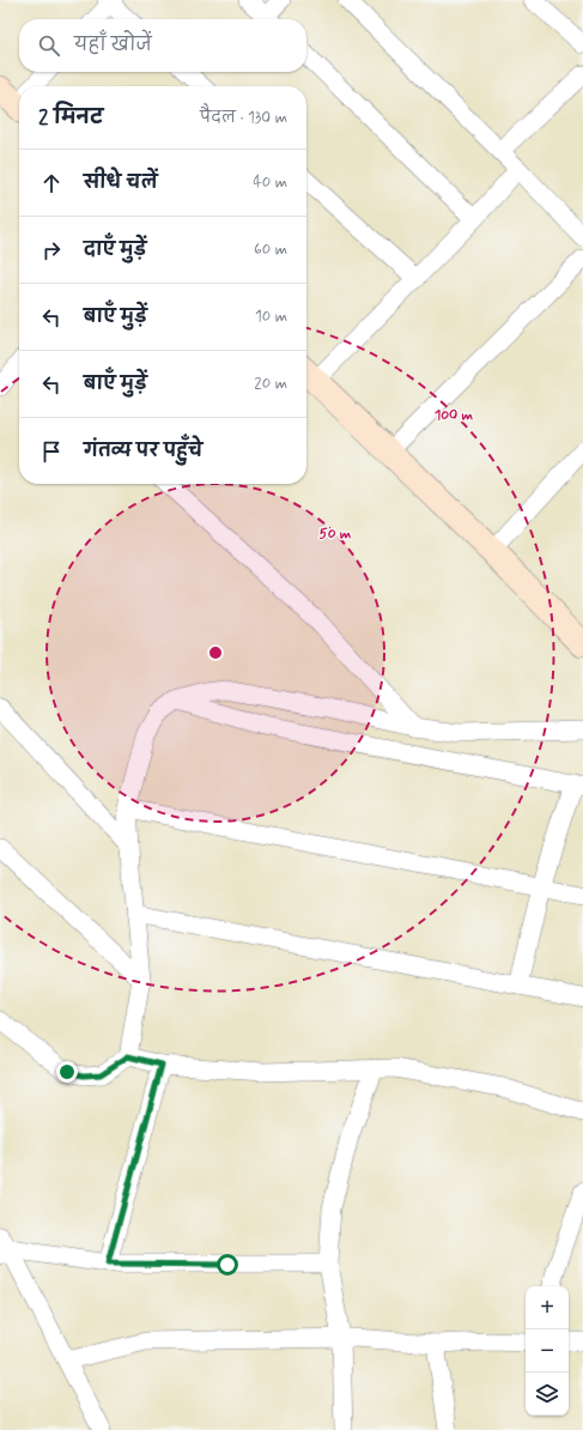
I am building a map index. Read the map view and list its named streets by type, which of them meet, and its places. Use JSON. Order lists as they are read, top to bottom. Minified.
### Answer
{"page":{"search":"यहाँ खोजें","heading":["2 मिनट","पैदल · 130 m"],"list":[["सीधे चलें","40 m"],["दाएँ मुड़ें","60 m"],["बाएँ मुड़ें","10 m"],["बाएँ मुड़ें","20 m"],"गंतव्य पर पहुँचे"],"map_buttons":["+","−"]},"rings":["100 m","50 m"]}
